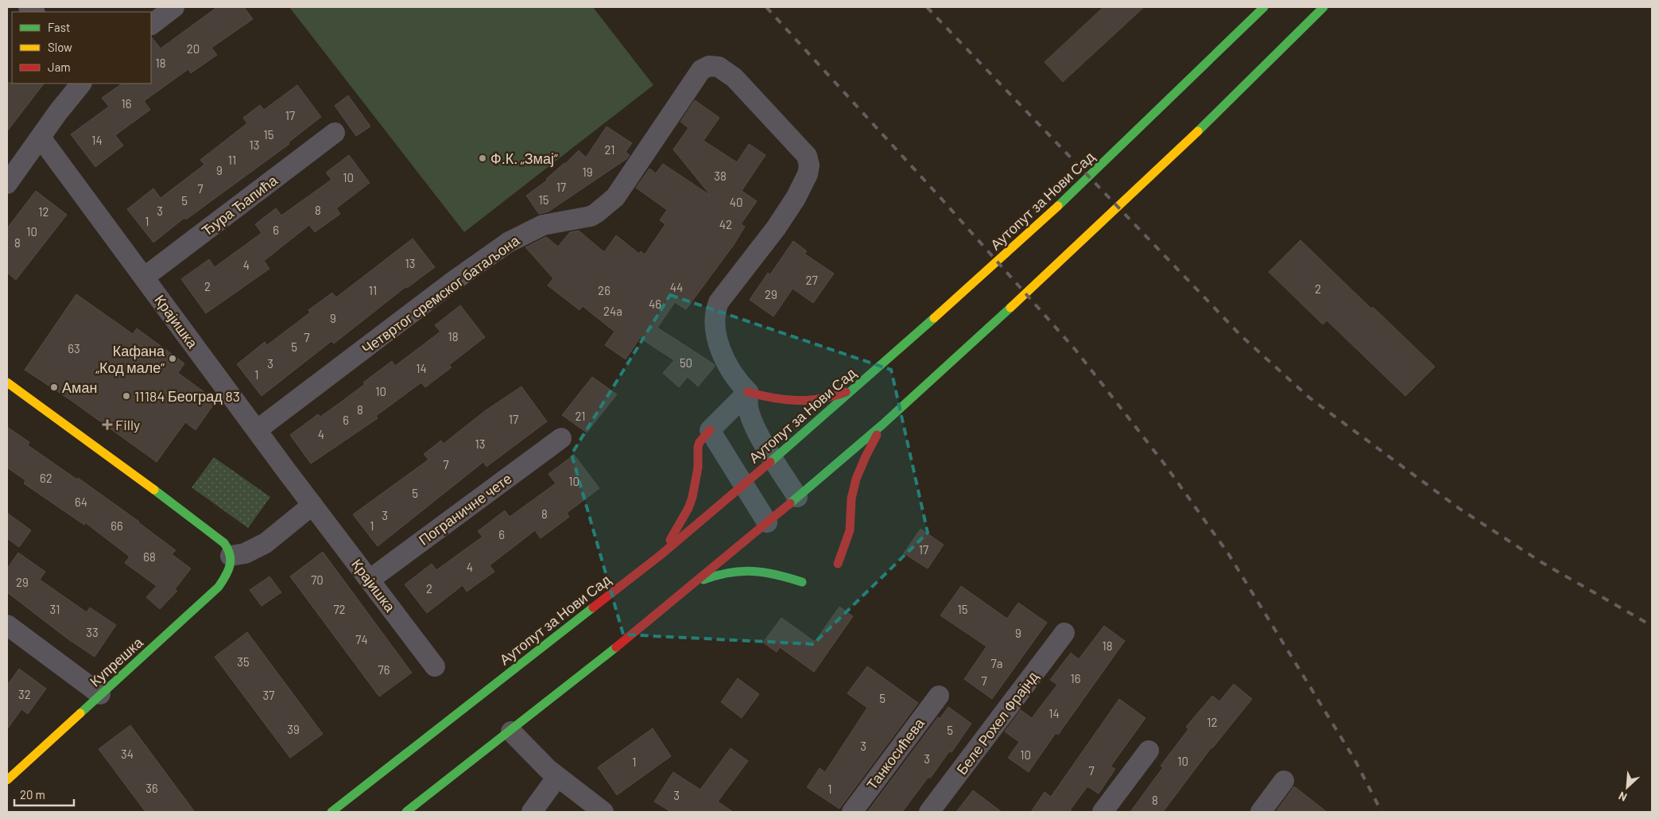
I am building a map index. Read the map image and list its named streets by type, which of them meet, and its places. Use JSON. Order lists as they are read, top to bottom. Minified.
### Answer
{"streets":{"main road":["Аутопут за Нови Сад","Купрешка"],"street":["Ђура Ђапића","Четвртог сремског батаљона","Крајишка","Пограничне чете","Беле Рохел Фрајнд","Танкосићева"]},"crossings":[["Ђура Ђапића","Крајишка"],["Четвртог сремског батаљона","Крајишка"],["Крајишка","Пограничне чете"]],"places":{"other":["Ф.К. „Змај”","Кафана „Код мале”","Аман","11184 Београд 83"],"health":["Filly"]},"house_numbers":["20","18","16","17","15","14","13","21","11","9","19","38","10","17","7","15","5","40","8","3","12","1","42","6","10","8","13","4","27","2","44","2","11","26","29","46","24a","9","18","7","5","63","50","3","14","1","10","8","21","17","6","4","13","7","62","10","5","64","8","3","66","1","6","17","68","4","70","29","2","31","72","15","33","9","74","18","35","7a","76","16","7","32","37","5","14","12","39","5","3","34","10","3","10","1","7","36","1","3","8"],"legend":["Fast","Slow","Jam"],"scale_bar":"20 m","north":"bottom left"}
